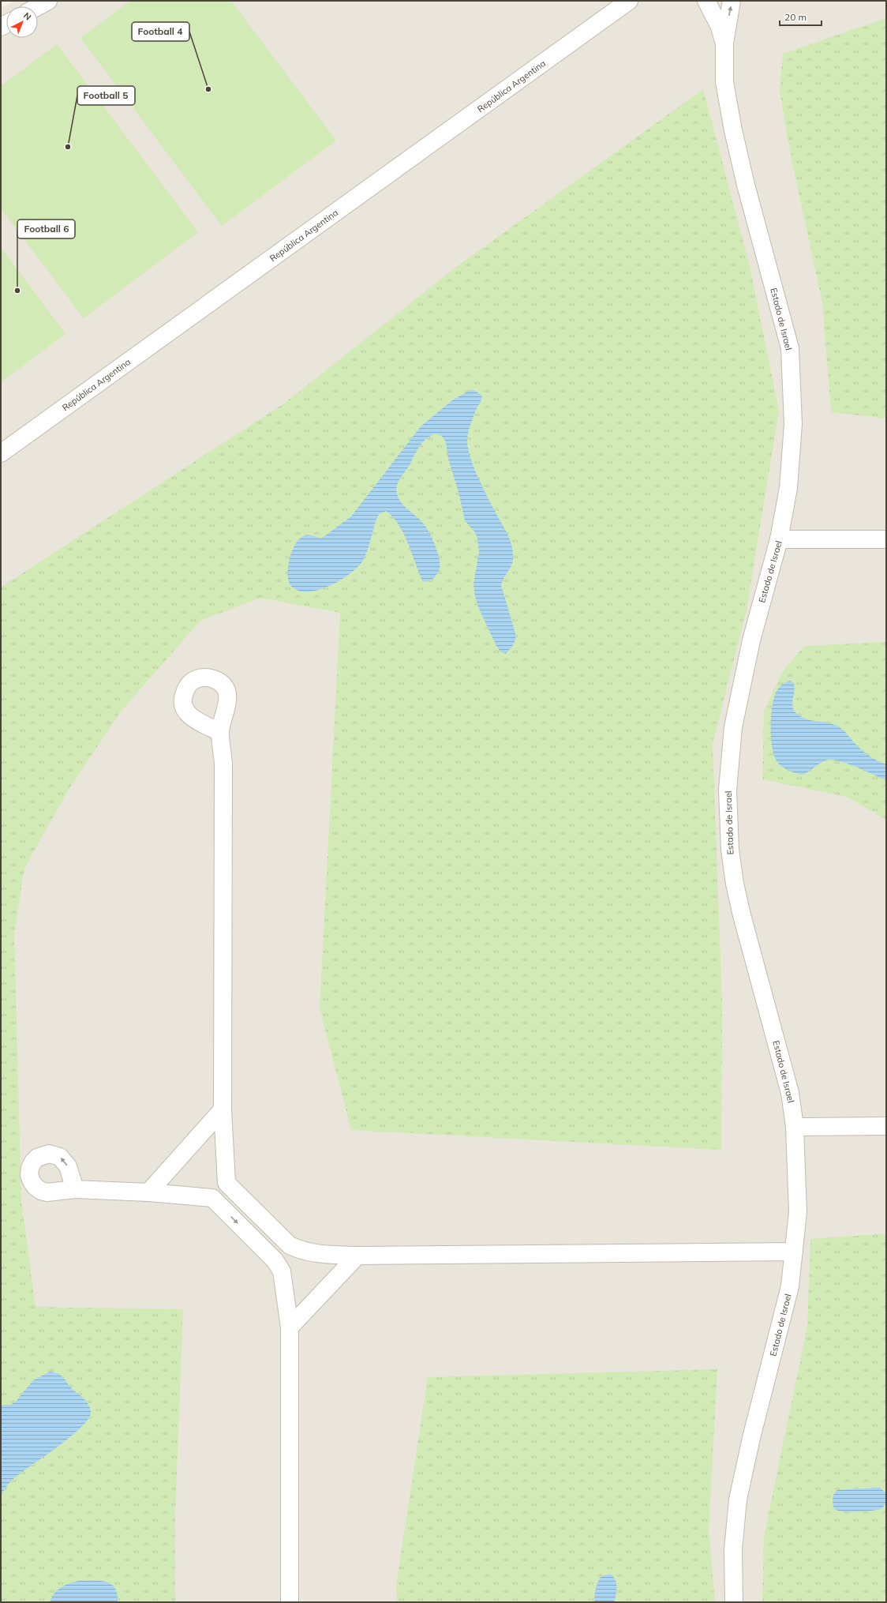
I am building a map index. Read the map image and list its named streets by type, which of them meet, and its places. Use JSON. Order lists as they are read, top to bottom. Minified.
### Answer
{"streets":{"street":["República Argentina","Estado de Israel"]},"places":["Football 4","Football 5","Football 6"],"scale_bar":"20 m","north":"top right"}
